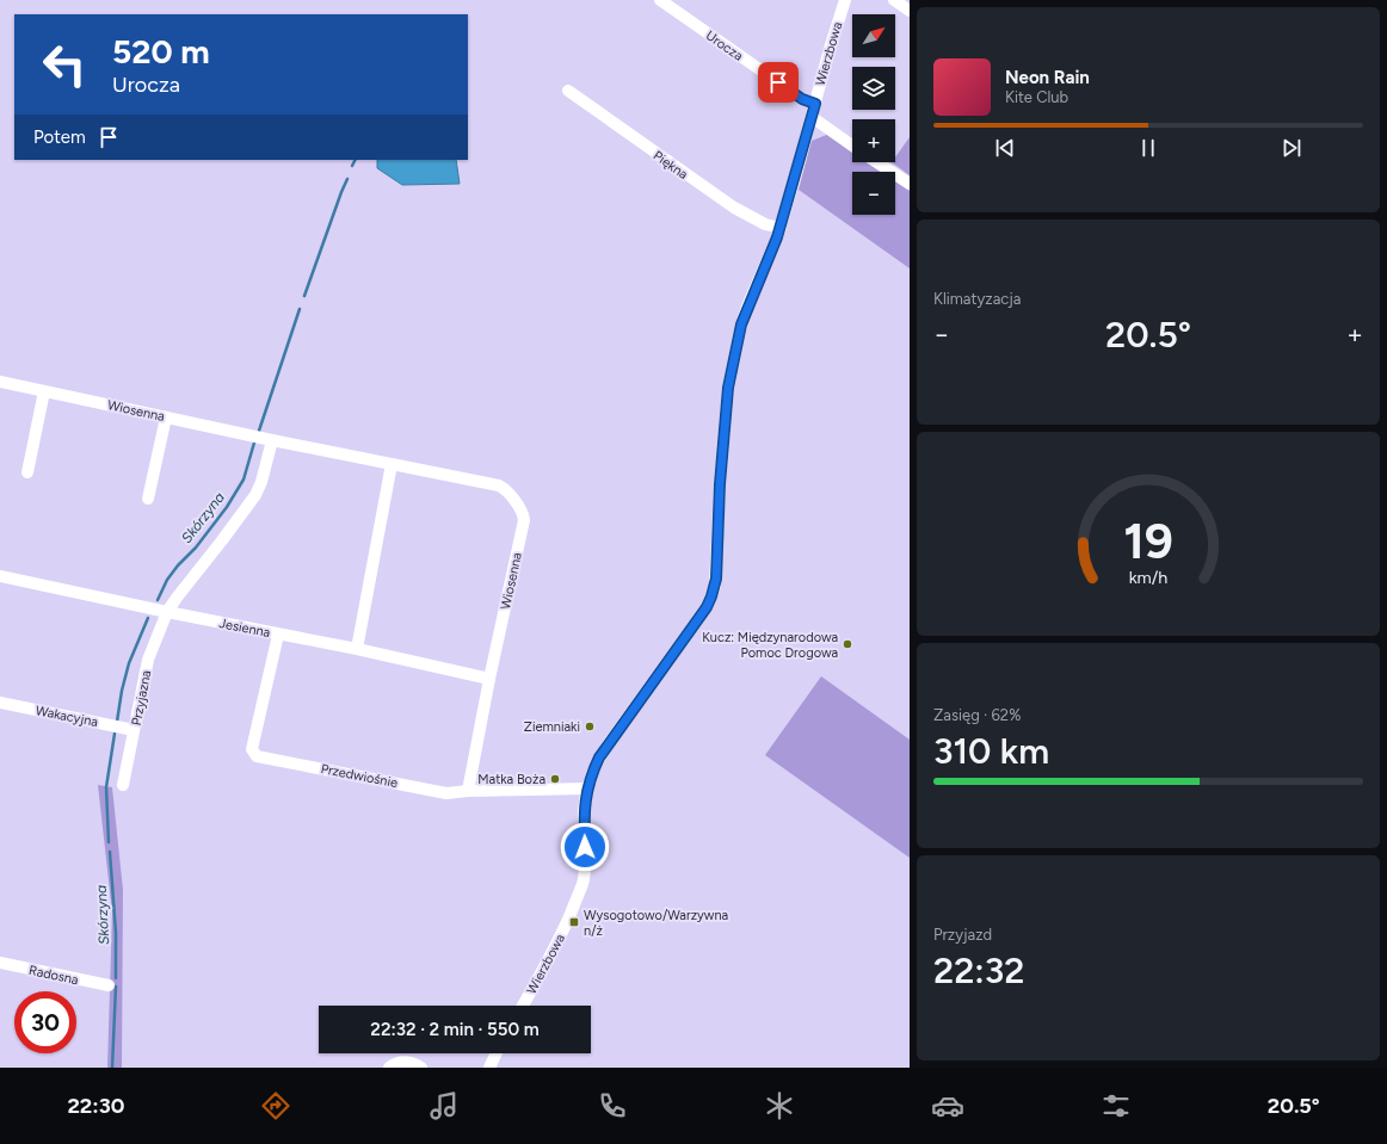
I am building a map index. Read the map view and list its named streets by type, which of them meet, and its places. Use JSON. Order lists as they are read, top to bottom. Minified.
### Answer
{"streets":{"street":["Urocza","Wierzbowa","Piękna","Wiosenna","Jesienna","Przyjazna","Wakacyjna","Przedwiośnie","Radosna"]},"crossings":[["Urocza","Wierzbowa"],["Wierzbowa","Piękna"],["Wierzbowa","Przedwiośnie"],["Wiosenna","Jesienna"],["Wiosenna","Przedwiośnie"],["Jesienna","Przyjazna"],["Jesienna","Przedwiośnie"],["Przyjazna","Wakacyjna"]],"water":["Skórzyna"],"places":{"other":["Kucz: Międzynarodowa Pomoc Drogowa","Ziemniaki","Matka Boża"],"transit":["Wysogotowo/Warzywna n/ż"]},"north":"top right","page":{"map_buttons":["+","−"],"turn":["520 m","Urocza"],"song":["Neon Rain","Kite Club"],"then":"Potem","tile":["Klimatyzacja",["Zasięg · 62%","310 km"],["Przyjazd","22:32"]],"heat":["−","20.5°","+"],"limit":"30","trip":"22:32 · 2 min · 550 m","tabs":["22:30","20.5°"],"gauge":["19","km/h"]}}
